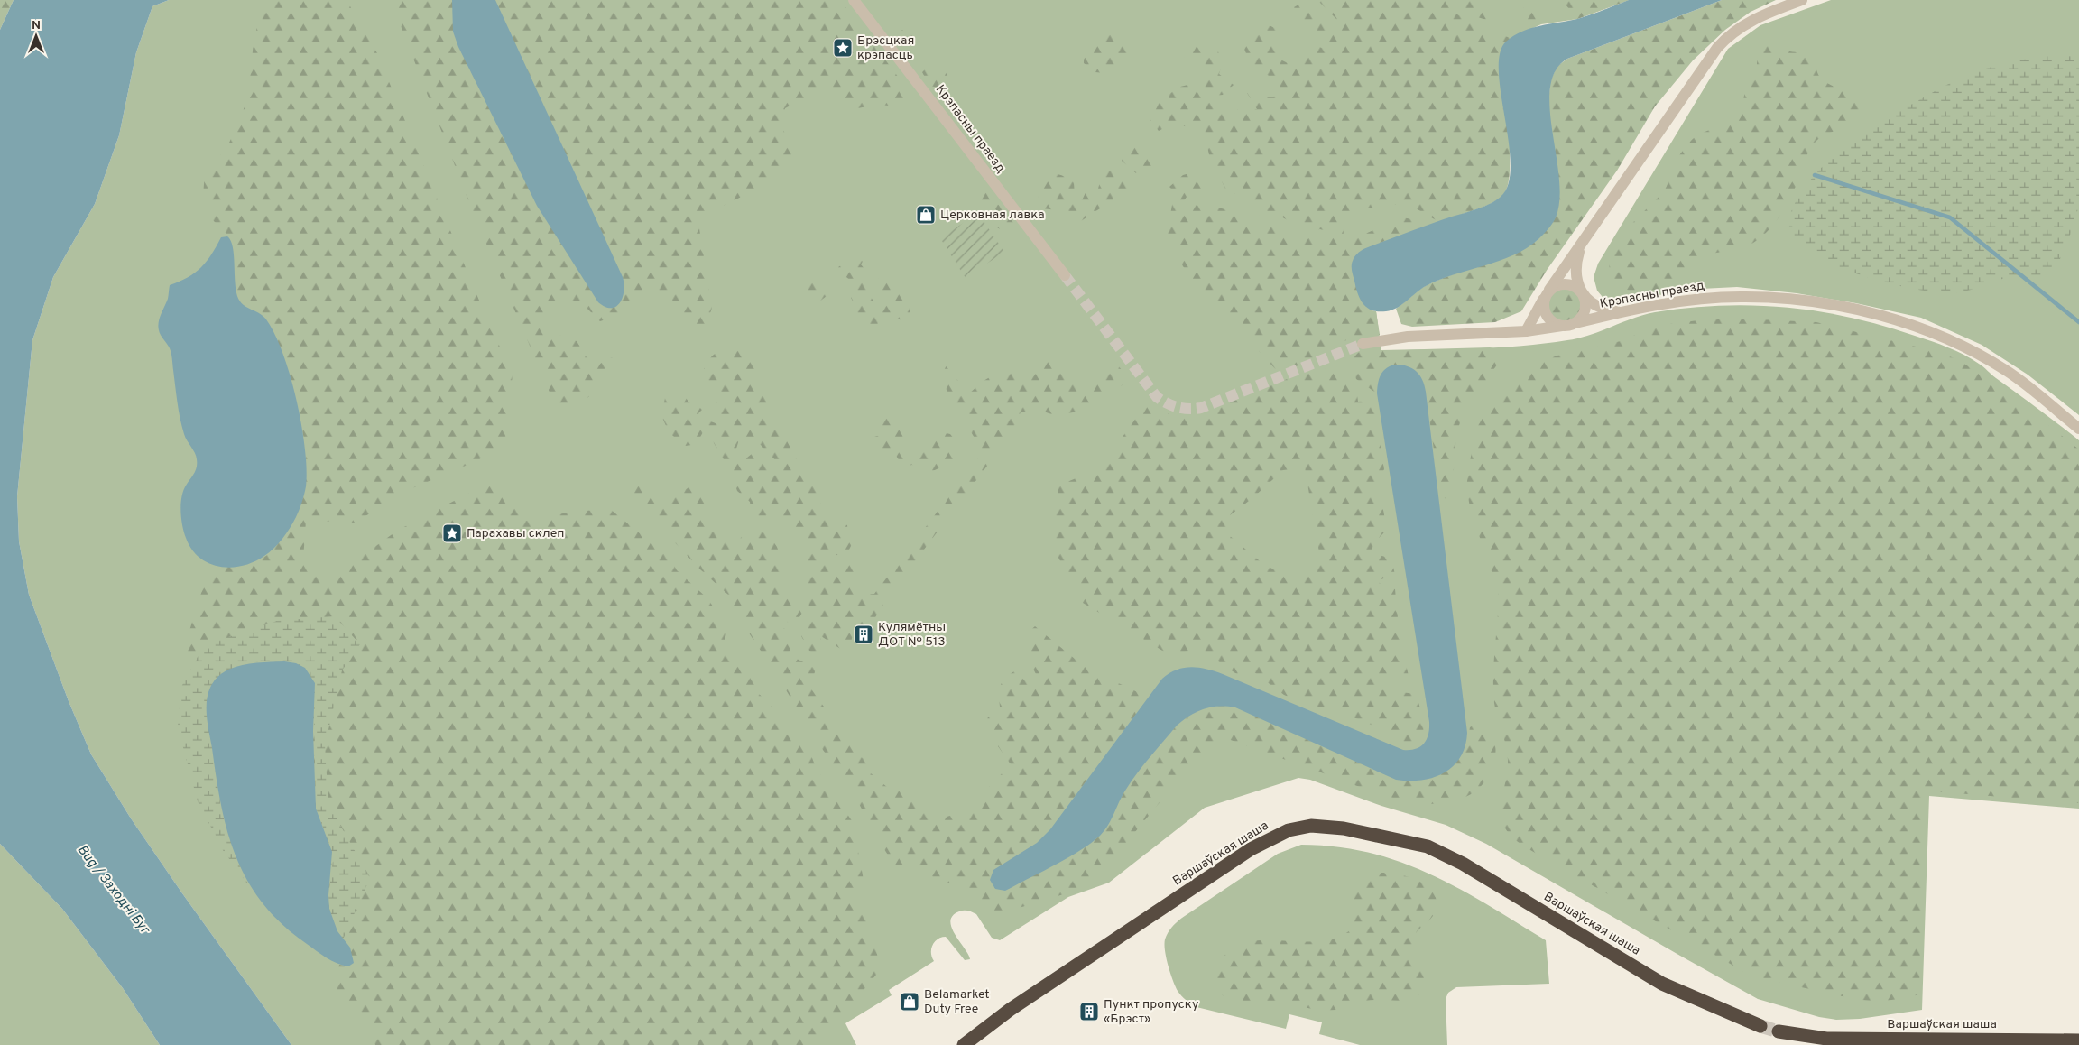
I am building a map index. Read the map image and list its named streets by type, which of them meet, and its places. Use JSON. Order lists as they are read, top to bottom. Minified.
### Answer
{"streets":{"highway":["Варшаўская шаша"],"street":["Крэпасны праезд"]},"water":["Bug / Заходні Буг"],"places":{"place":["Брэсцкая крэпасць","Парахавы склеп"],"shop":["Церковная лавка","Belamarket Duty Free"],"building":["Кулямётны ДОТ № 513","Пункт пропуску «Брэст»"]},"north":"top"}
